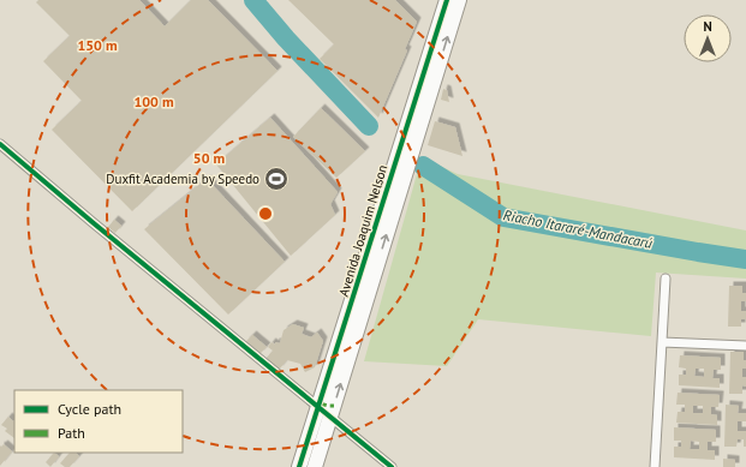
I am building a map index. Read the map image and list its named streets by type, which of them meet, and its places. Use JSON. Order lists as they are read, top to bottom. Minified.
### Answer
{"streets":{"main road":["Avenida Joaquim Nelson"]},"water":["Riacho Itararé-Mandacarú"],"places":{"sports":["Duxfit Academia by Speedo"]},"legend":["Cycle path","Path"],"north":"top","rings":["150 m","100 m","50 m"]}
